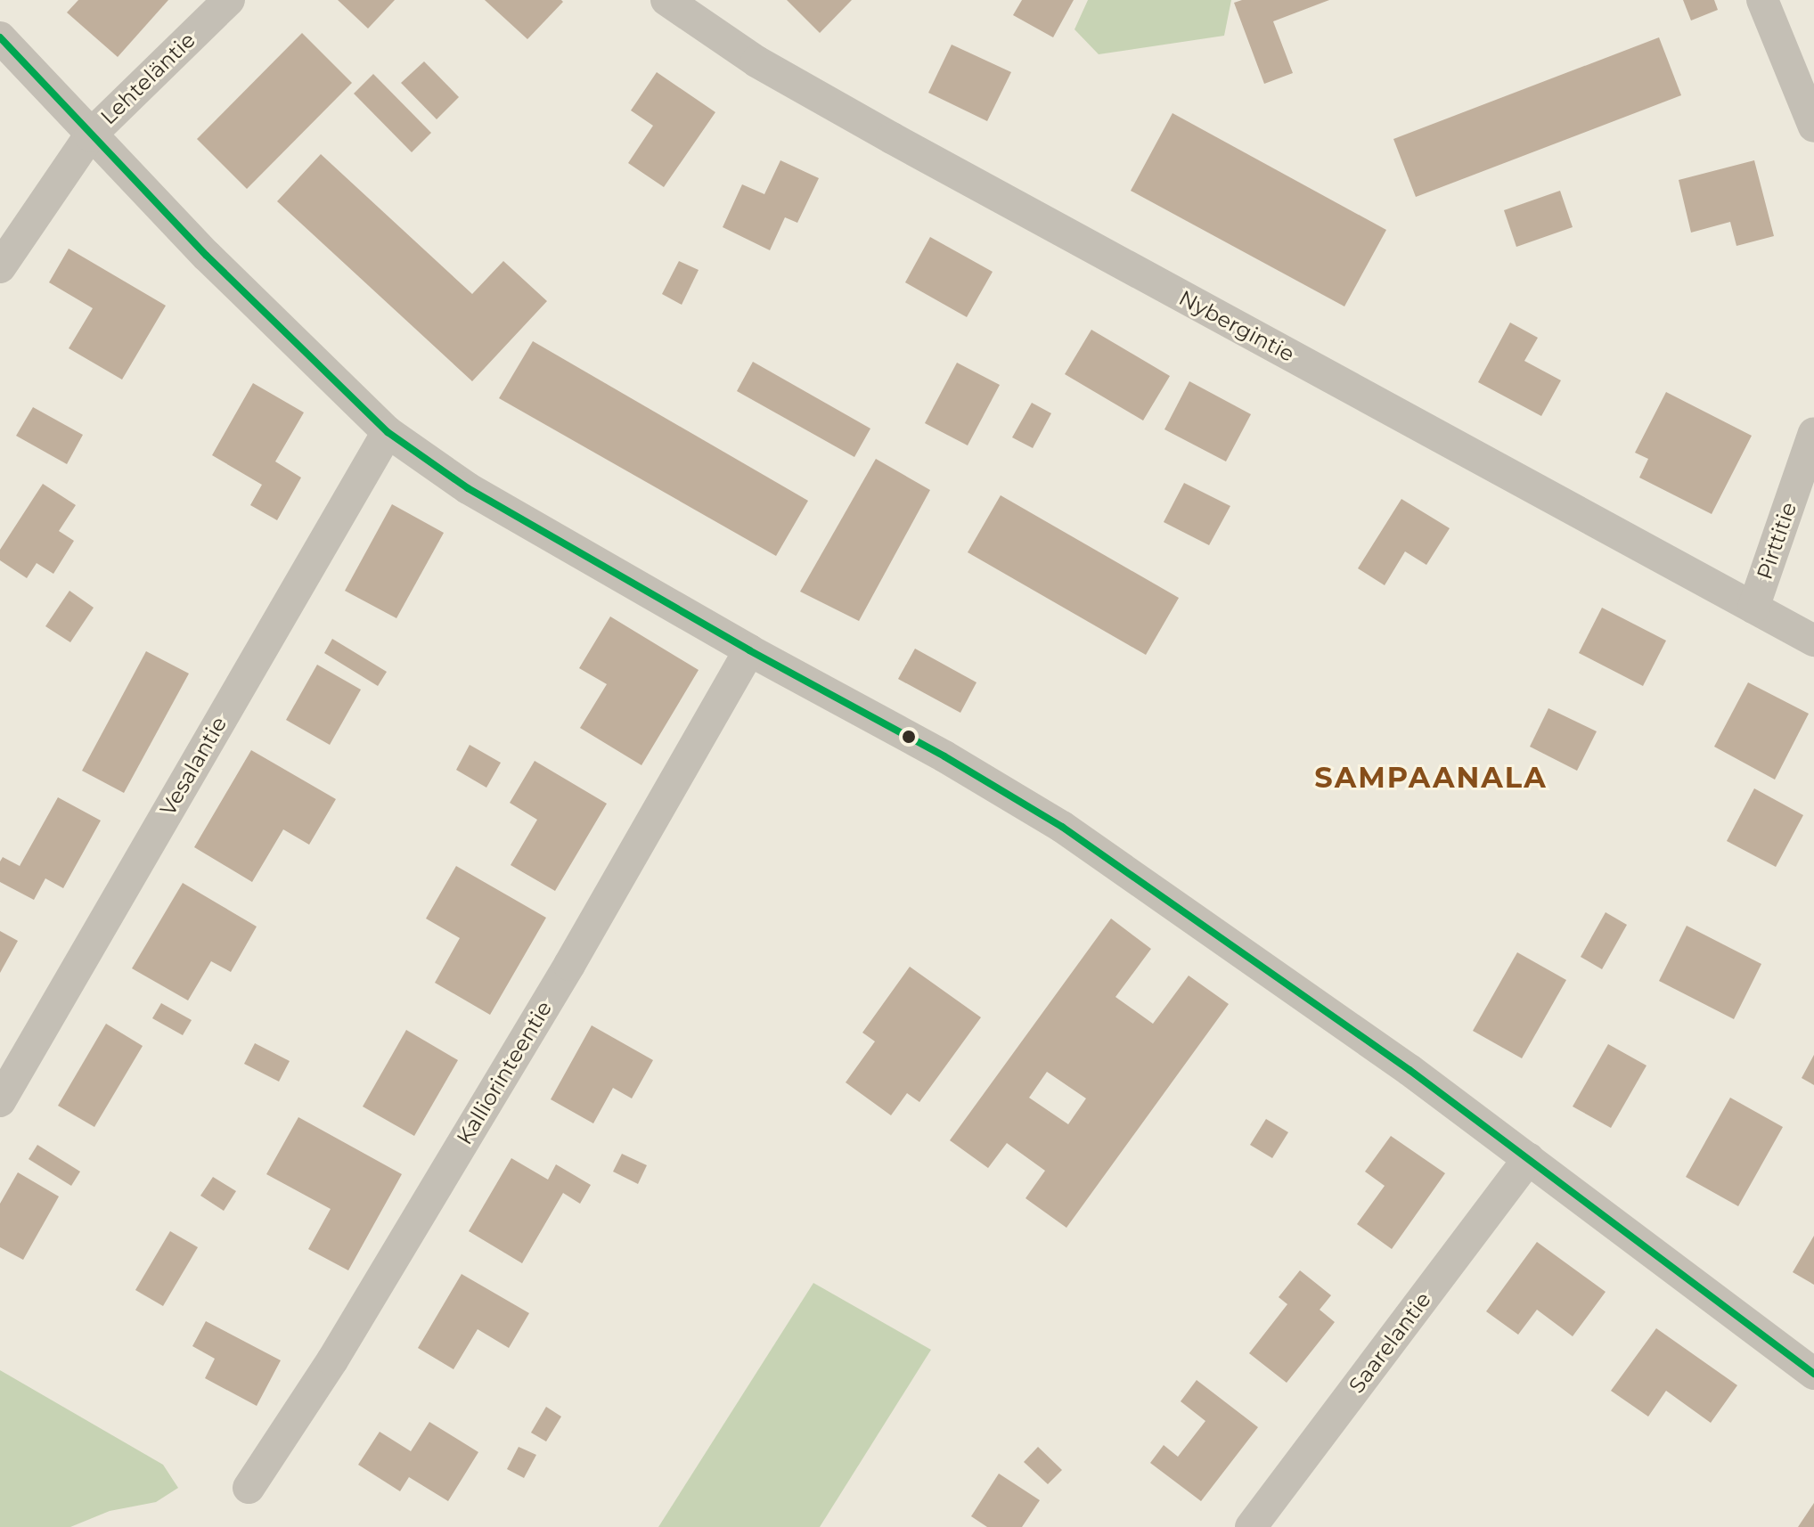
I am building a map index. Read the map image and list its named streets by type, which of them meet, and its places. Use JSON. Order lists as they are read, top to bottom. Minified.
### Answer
{"streets":{"street":["Lehteläntie","Nybergintie","Pirttitie","Vesalantie","Kalliorinteentie","Saarelantie"]},"crossings":[["Nybergintie","Pirttitie"]],"districts":["SAMPAANALA"]}
